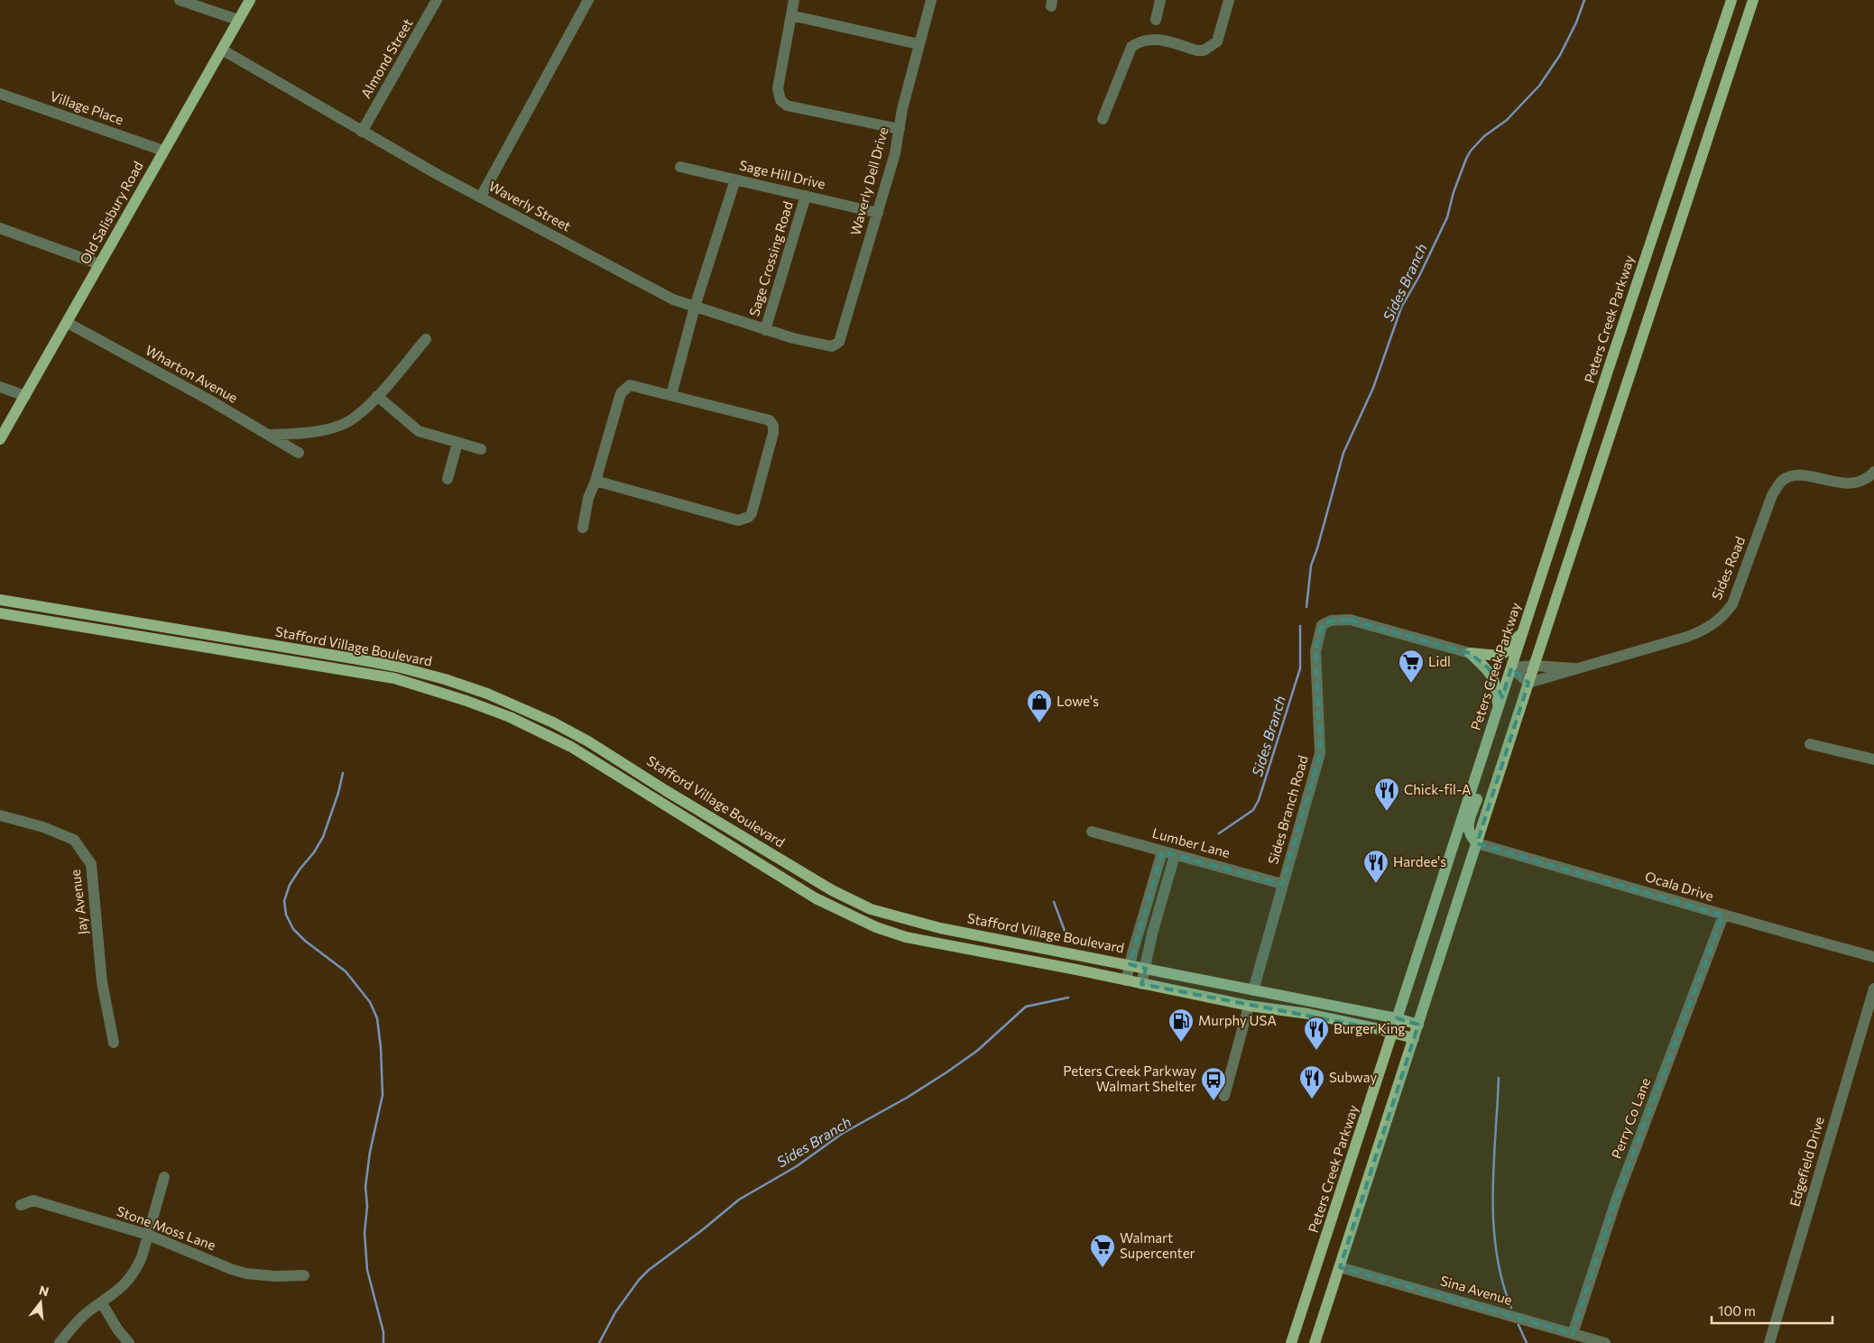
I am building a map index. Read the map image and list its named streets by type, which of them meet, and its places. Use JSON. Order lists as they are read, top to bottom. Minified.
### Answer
{"streets":{"main road":["Old Salisbury Road","Peters Creek Parkway","Stafford Village Boulevard"],"street":["Almond Street","Village Place","Sage Hill Drive","Waverly Dell Drive","Waverly Street","Sage Crossing Road","Wharton Avenue","Sides Road","Sides Branch Road","Lumber Lane","Ocala Drive","Jay Avenue","Perry Co Lane","Edgefield Drive","Stone Moss Lane","Sina Avenue"]},"crossings":[["Almond Street","Waverly Street"],["Village Place","Old Salisbury Road"],["Sage Hill Drive","Waverly Dell Drive"],["Sage Hill Drive","Sage Crossing Road"],["Waverly Dell Drive","Waverly Street"],["Waverly Street","Old Salisbury Road"],["Waverly Street","Sage Crossing Road"],["Old Salisbury Road","Wharton Avenue"],["Peters Creek Parkway","Sides Road"],["Peters Creek Parkway","Stafford Village Boulevard"],["Stafford Village Boulevard","Sides Branch Road"],["Sides Branch Road","Lumber Lane"],["Ocala Drive","Perry Co Lane"],["Perry Co Lane","Sina Avenue"]],"water":["Sides Branch"],"places":{"supermarket":["Lidl","Walmart Supercenter"],"shop":["Lowe's"],"restaurant":["Chick-fil-A","Hardee's","Burger King","Subway"],"fuel station":["Murphy USA"],"bus stop":["Peters Creek Parkway Walmart Shelter"]},"scale_bar":"100 m","north":"top"}
